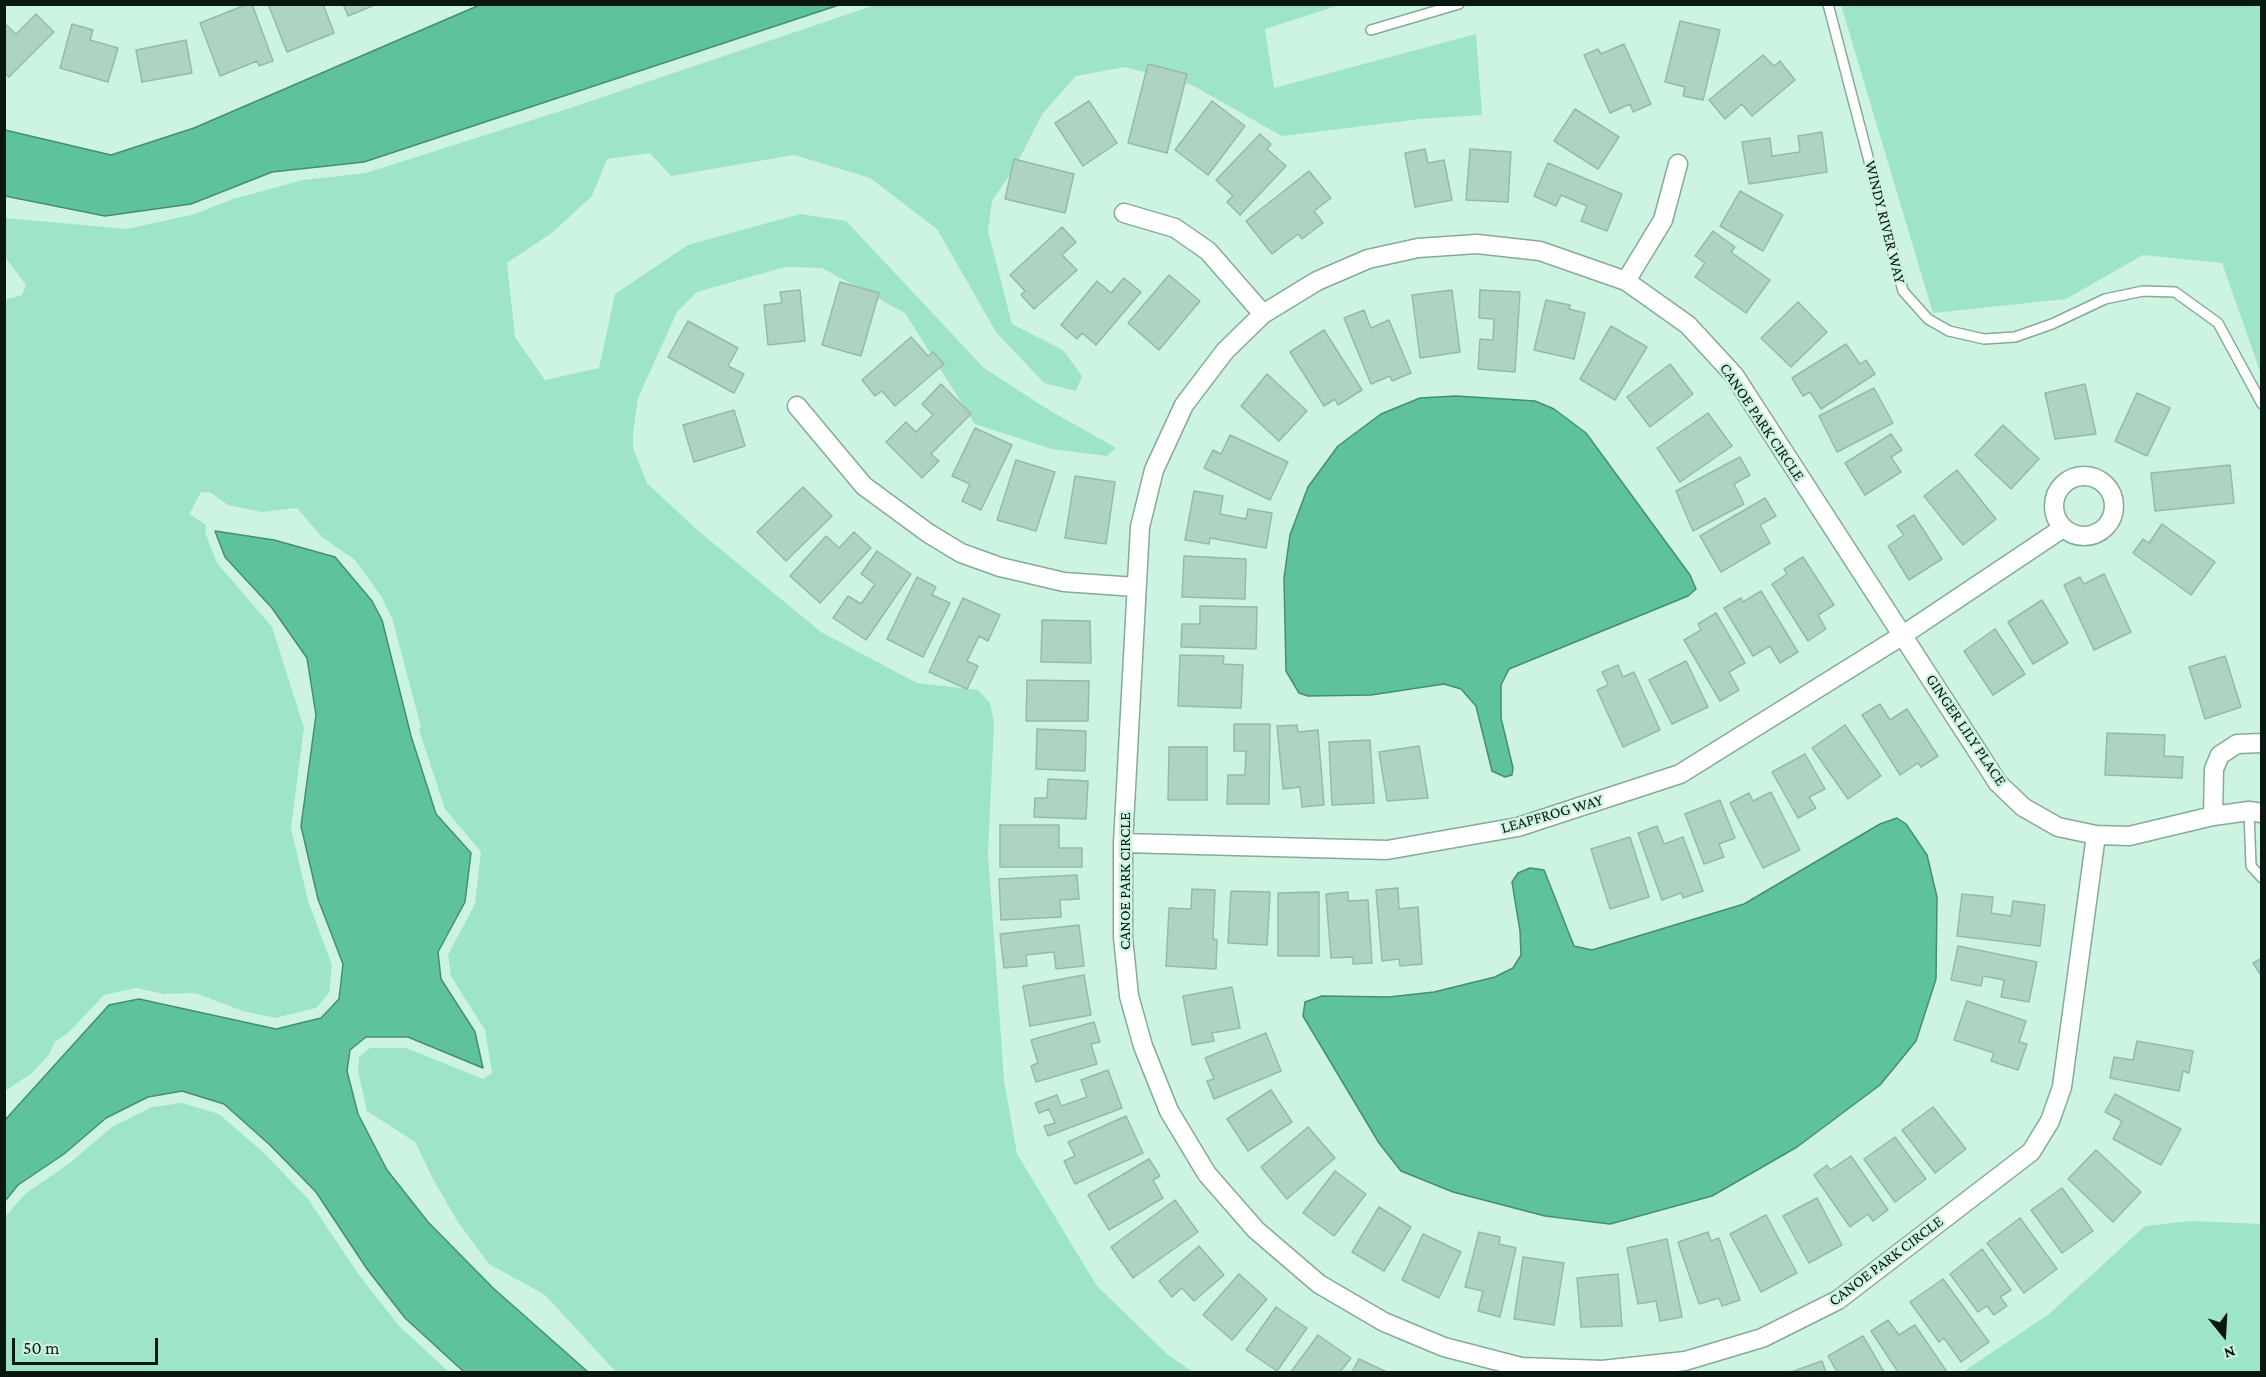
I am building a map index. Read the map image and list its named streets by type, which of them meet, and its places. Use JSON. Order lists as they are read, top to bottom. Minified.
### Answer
{"streets":{"street":["CANOE PARK CIRCLE","GINGER LILY PLACE","LEAPFROG WAY"],"lane":["WINDY RIVER WAY"]},"crossings":[["CANOE PARK CIRCLE","GINGER LILY PLACE"],["CANOE PARK CIRCLE","LEAPFROG WAY"],["GINGER LILY PLACE","LEAPFROG WAY"]],"scale_bar":"50 m","north":"bottom"}
